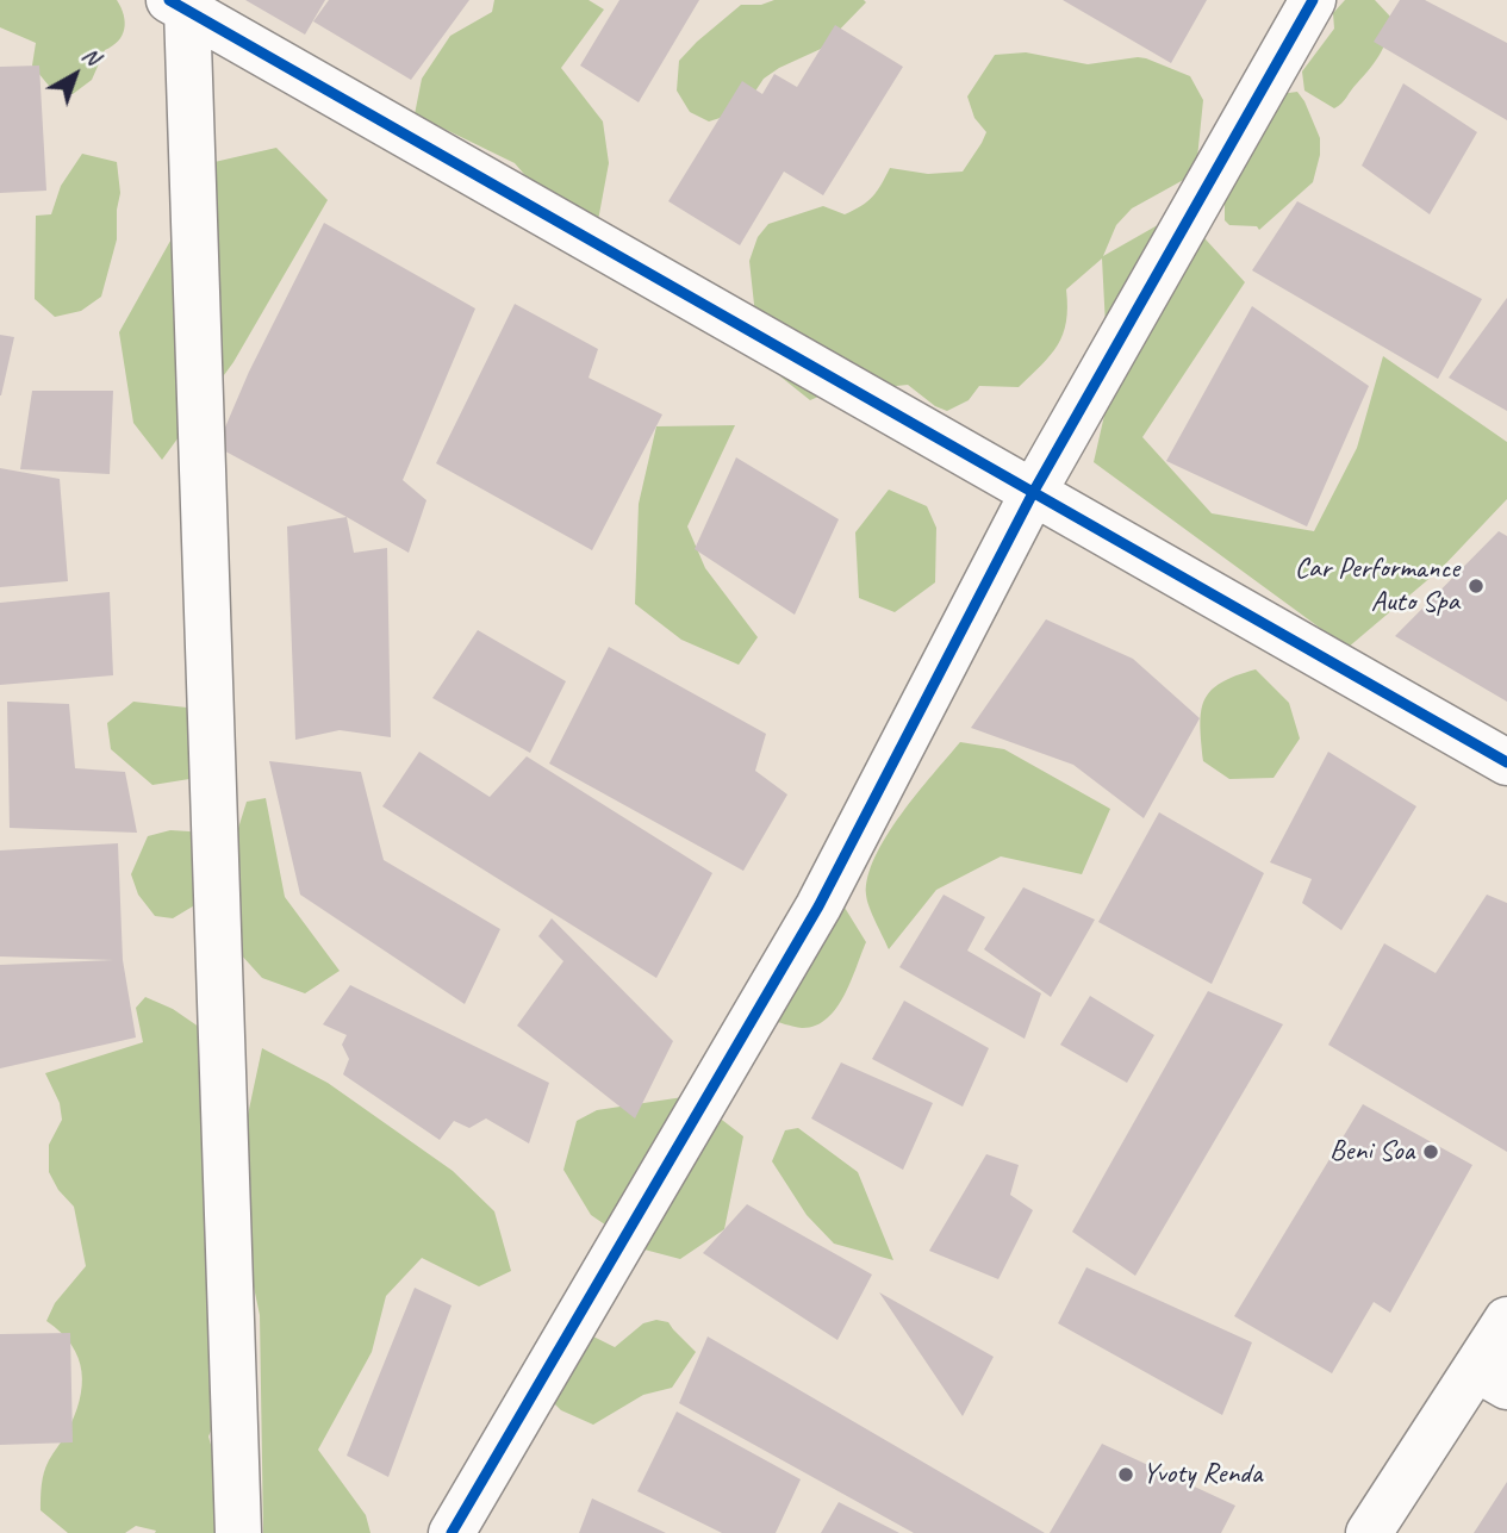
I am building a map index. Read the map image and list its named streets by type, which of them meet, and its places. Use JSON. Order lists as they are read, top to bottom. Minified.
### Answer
{"places":["Car Performance Auto Spa","Beni Soa","Yvoty Renda"],"north":"top right"}
